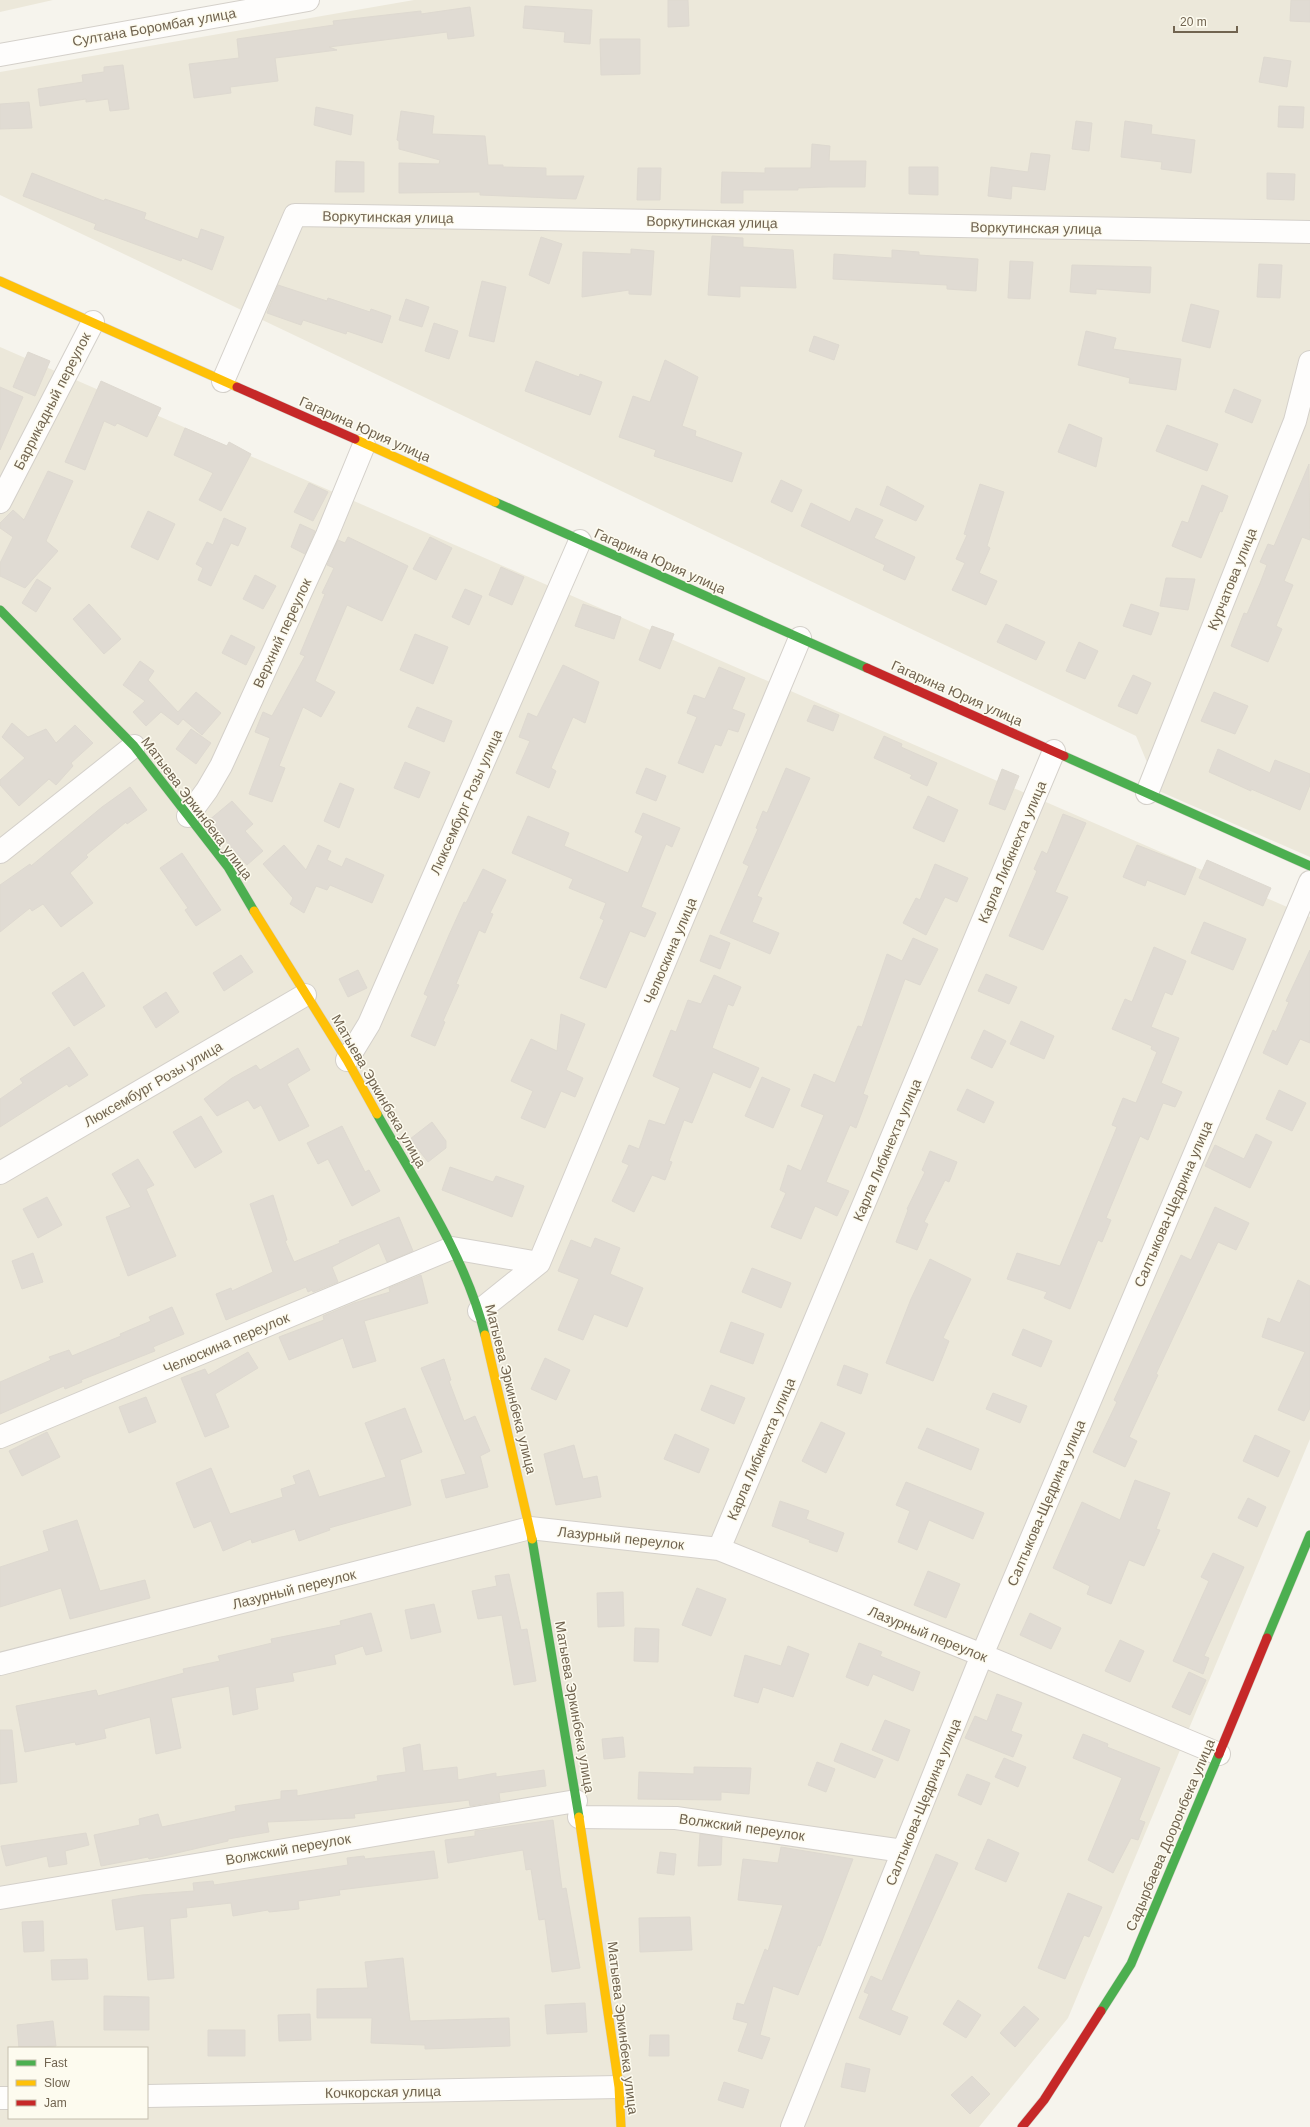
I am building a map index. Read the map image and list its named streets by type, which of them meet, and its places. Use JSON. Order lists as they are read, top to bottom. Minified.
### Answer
{"streets":{"main road":["Гагарина Юрия улица","Матыева Эркинбека улица","Садырбаева Дооронбека улица"],"street":["Султана Боромбая улица","Воркутинская улица","Баррикадный переулок","Курчатова улица","Верхний переулок","Люксембург Розы улица","Карла Либкнехта улица","Челюскина улица","Салтыкова-Щедрина улица","Челюскина переулок","Лазурный переулок","Волжский переулок","Кочкорская улица"]},"crossings":[["Воркутинская улица","Гагарина Юрия улица"],["Баррикадный переулок","Гагарина Юрия улица"],["Гагарина Юрия улица","Курчатова улица"],["Гагарина Юрия улица","Верхний переулок"],["Гагарина Юрия улица","Люксембург Розы улица"],["Гагарина Юрия улица","Карла Либкнехта улица"],["Гагарина Юрия улица","Челюскина улица"],["Верхний переулок","Матыева Эркинбека улица"],["Люксембург Розы улица","Матыева Эркинбека улица"],["Матыева Эркинбека улица","Челюскина улица"],["Матыева Эркинбека улица","Челюскина переулок"],["Матыева Эркинбека улица","Лазурный переулок"],["Матыева Эркинбека улица","Волжский переулок"],["Матыева Эркинбека улица","Кочкорская улица"],["Карла Либкнехта улица","Лазурный переулок"],["Салтыкова-Щедрина улица","Лазурный переулок"],["Салтыкова-Щедрина улица","Волжский переулок"],["Лазурный переулок","Садырбаева Дооронбека улица"]],"legend":["Fast","Slow","Jam"],"scale_bar":"20 m"}
